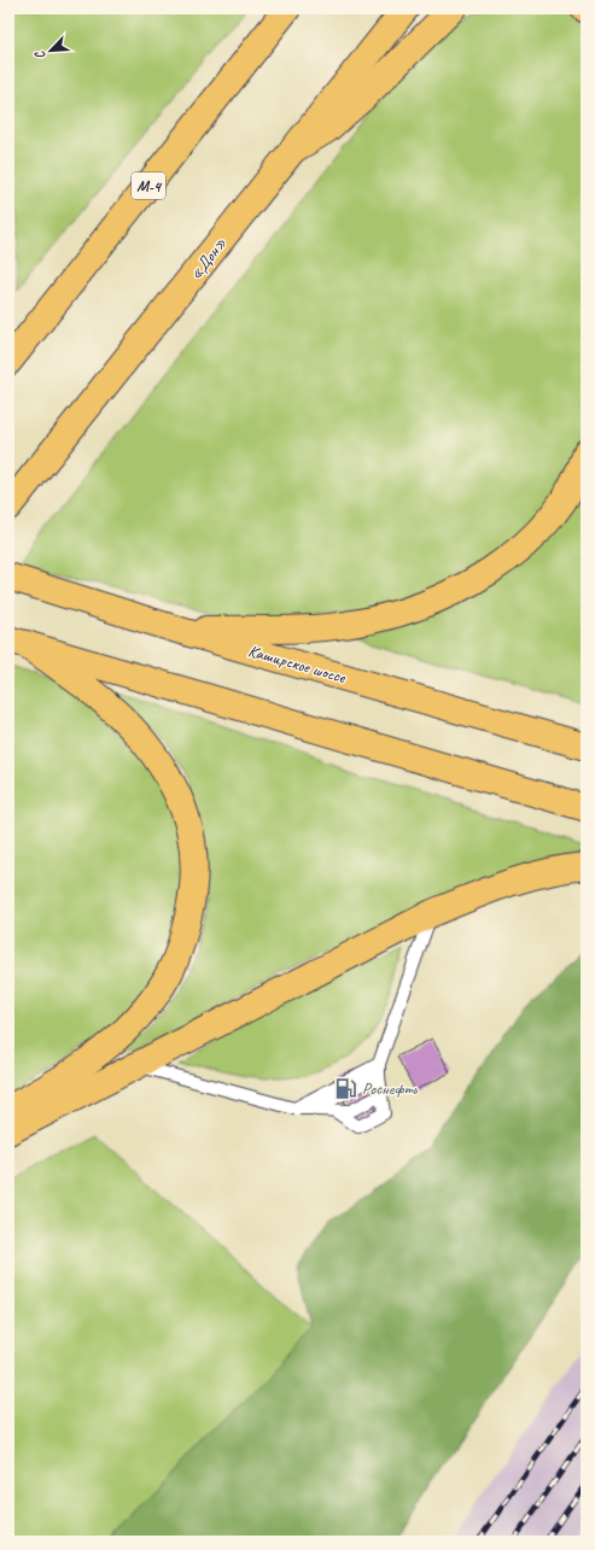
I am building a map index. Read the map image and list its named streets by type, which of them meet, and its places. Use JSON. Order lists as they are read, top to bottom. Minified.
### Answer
{"streets":{"main road":["М-4","«Дон»","Каширское шоссе"]},"places":{"fuel station":["Роснефть"]},"north":"bottom left"}
